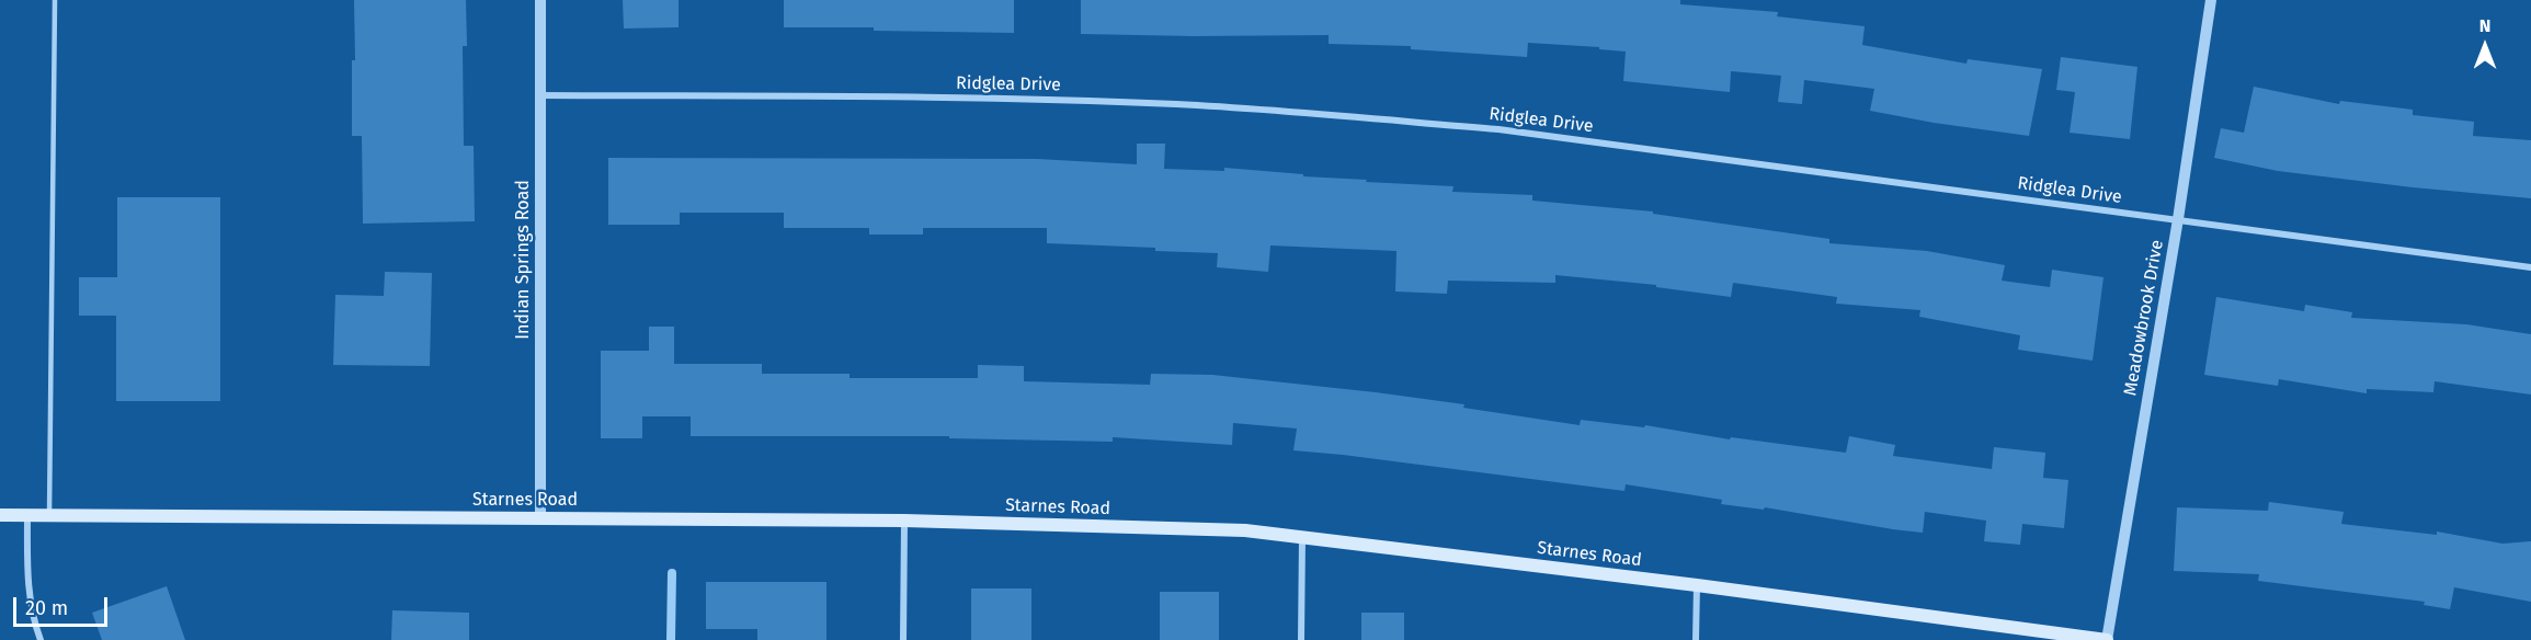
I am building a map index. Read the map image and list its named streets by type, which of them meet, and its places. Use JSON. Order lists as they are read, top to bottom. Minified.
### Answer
{"streets":{"main road":["Starnes Road"],"street":["Ridglea Drive","Indian Springs Road","Meadowbrook Drive"]},"crossings":[["Ridglea Drive","Indian Springs Road"],["Ridglea Drive","Meadowbrook Drive"],["Indian Springs Road","Starnes Road"],["Meadowbrook Drive","Starnes Road"]],"scale_bar":"20 m","north":"top"}
